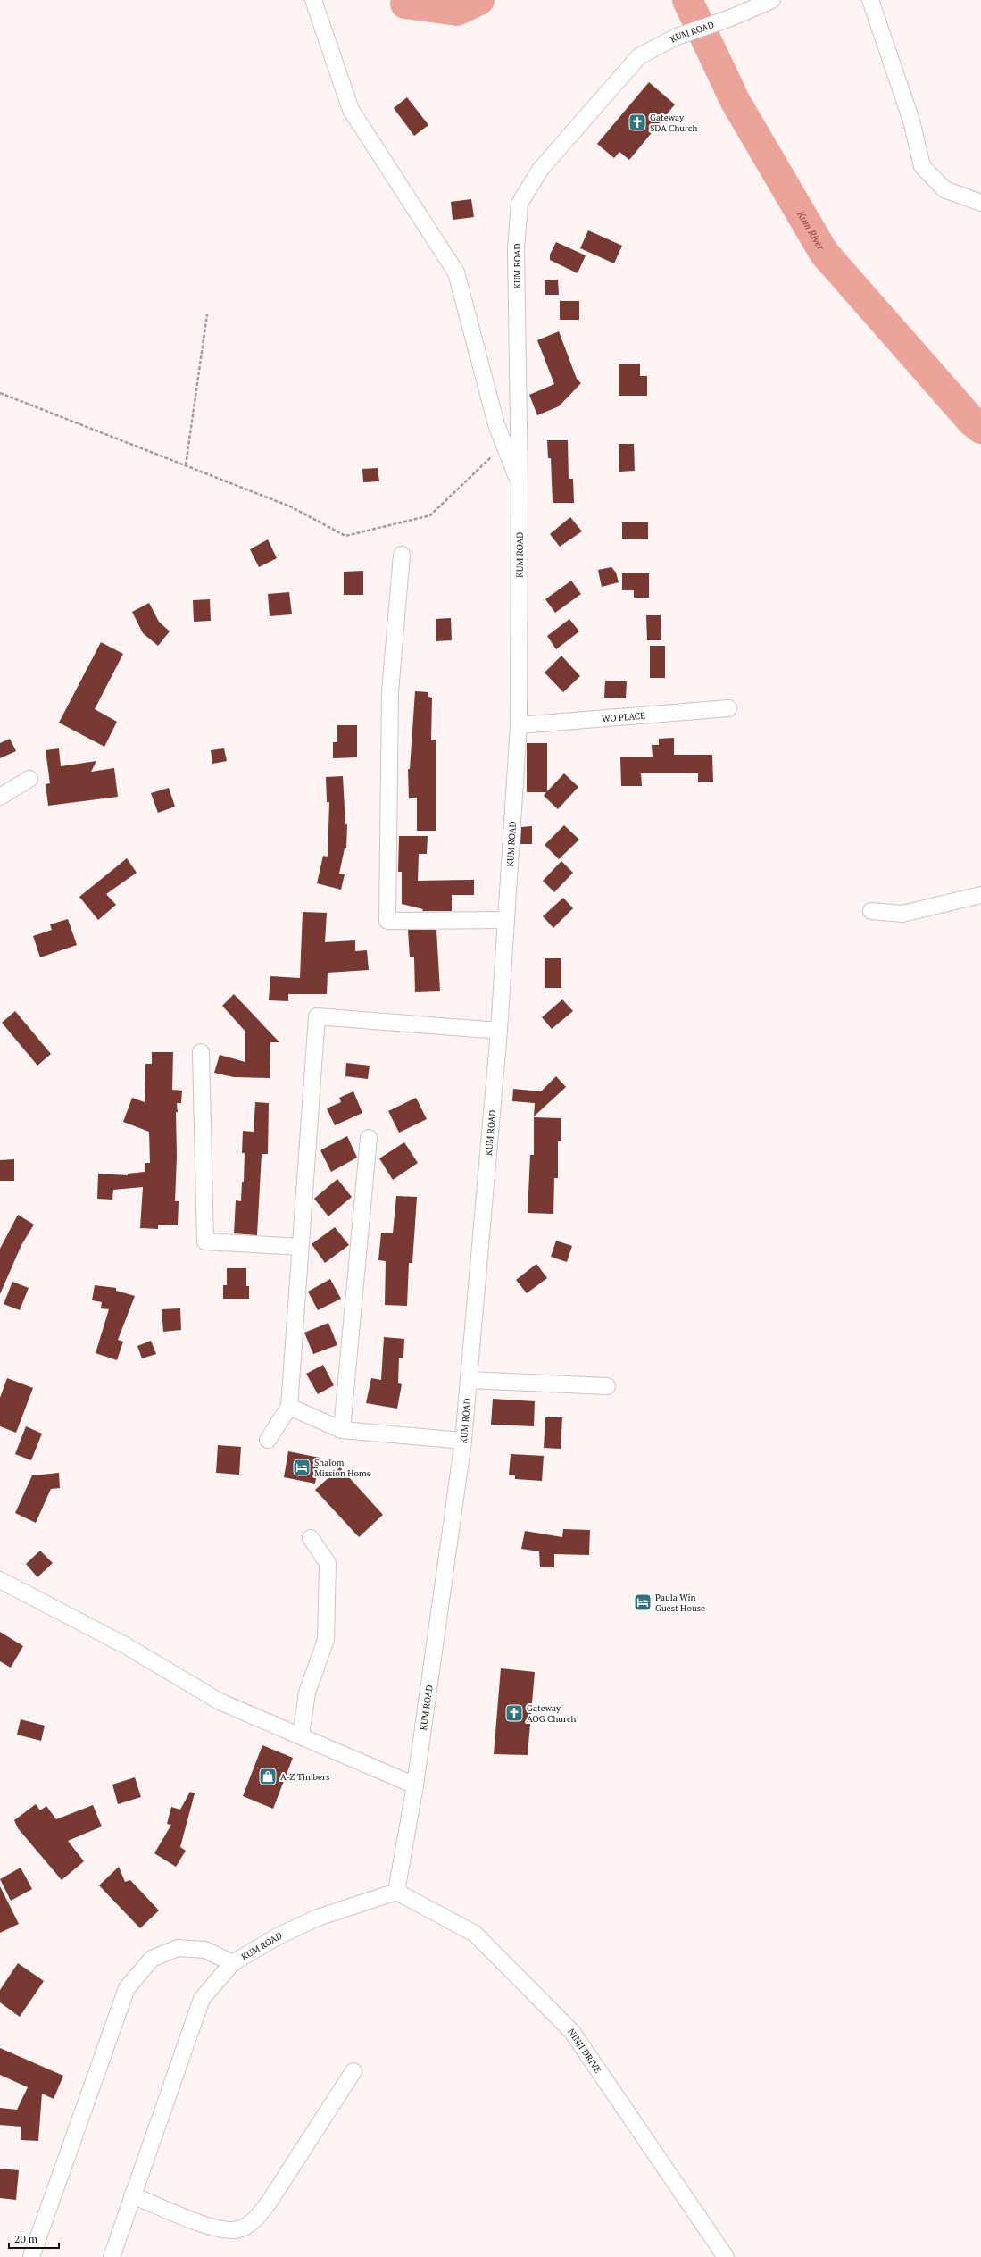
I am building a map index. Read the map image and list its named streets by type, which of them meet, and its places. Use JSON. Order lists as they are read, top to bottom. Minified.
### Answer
{"streets":{"street":["KUM ROAD","WO PLACE","NINJI DRIVE"]},"crossings":[["KUM ROAD","WO PLACE"],["KUM ROAD","NINJI DRIVE"]],"water":["Kum River"],"places":{"church":["Gateway SDA Church","Gateway AOG Church"],"hotel":["Shalom Mission Home","Paula Win Guest House"],"shop":["A-Z Timbers"]},"scale_bar":"20 m"}
